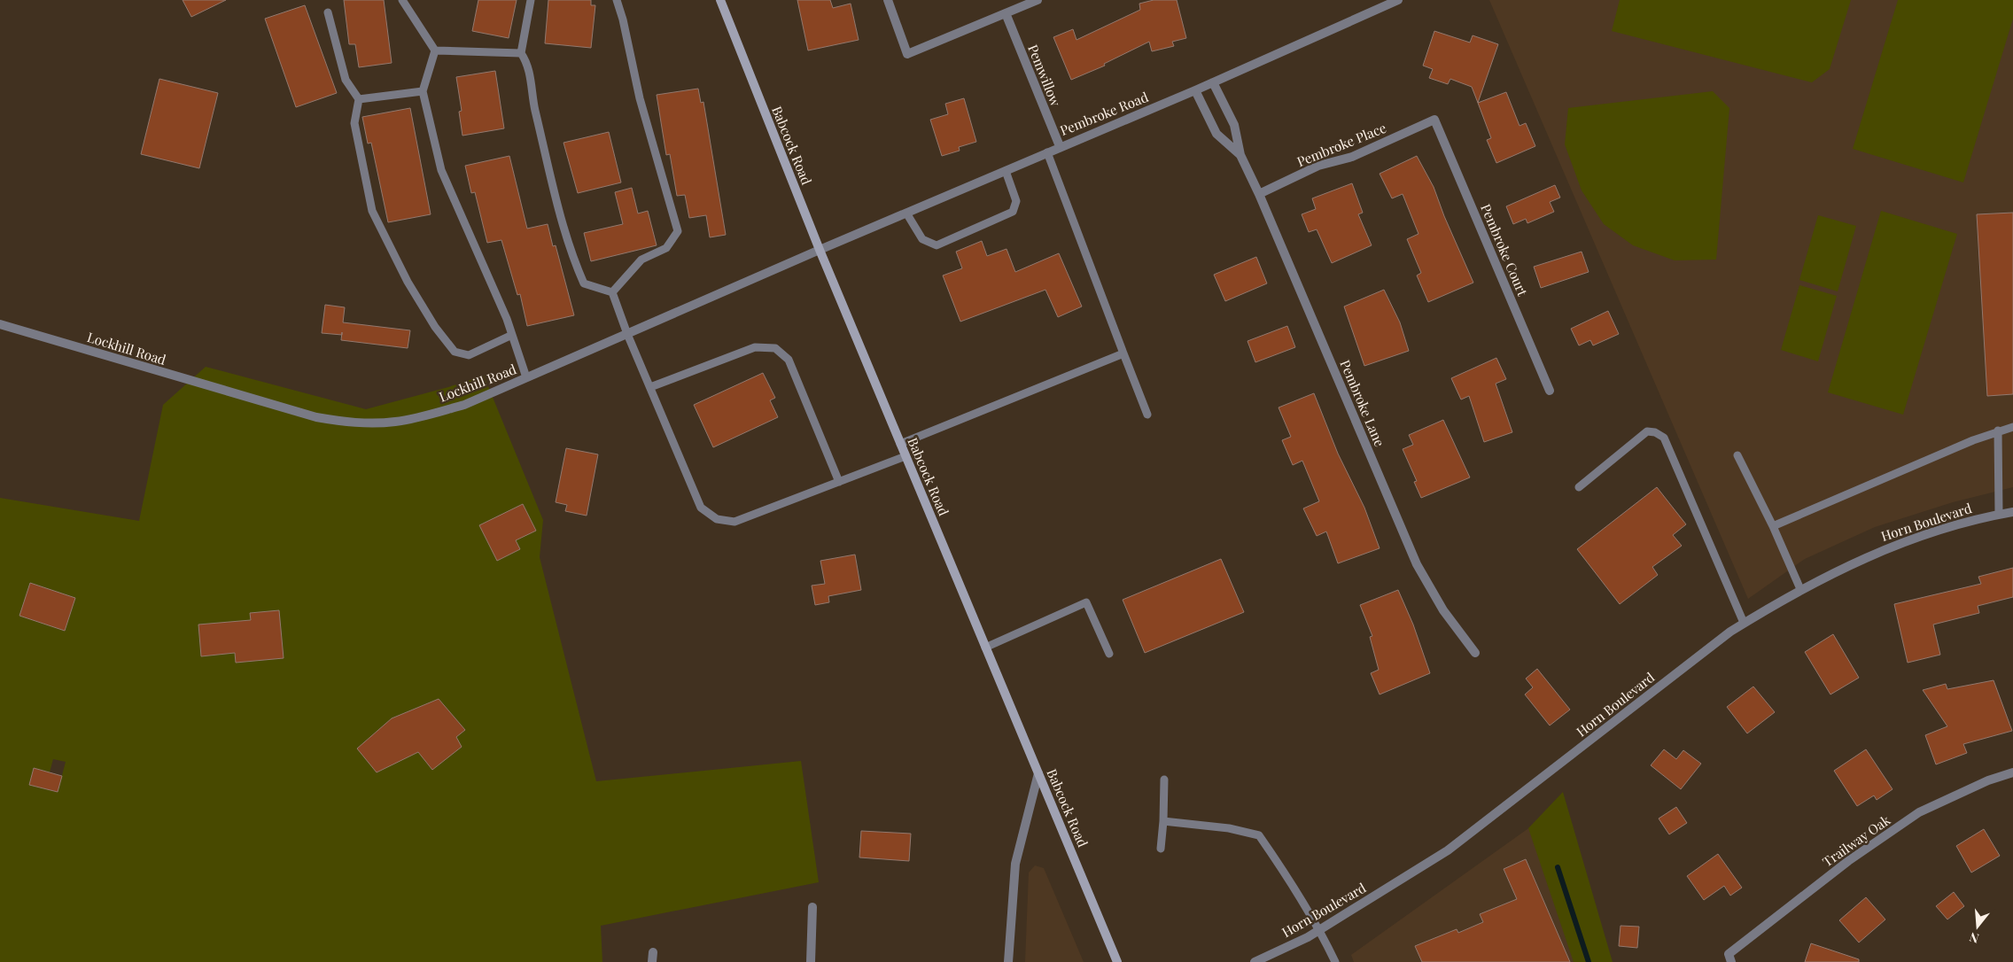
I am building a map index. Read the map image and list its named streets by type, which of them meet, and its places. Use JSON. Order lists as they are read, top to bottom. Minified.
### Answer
{"streets":{"main road":["Babcock Road"],"street":["Pemwillow","Pembroke Road","Pembroke Place","Pembroke Court","Lockhill Road","Pembroke Lane","Horn Boulevard","Trailway Oak"]},"crossings":[["Pemwillow","Pembroke Road"],["Pembroke Road","Babcock Road"],["Pembroke Road","Lockhill Road"],["Pembroke Road","Pembroke Lane"],["Pembroke Place","Pembroke Court"],["Pembroke Place","Pembroke Lane"],["Babcock Road","Lockhill Road"]],"north":"bottom"}
